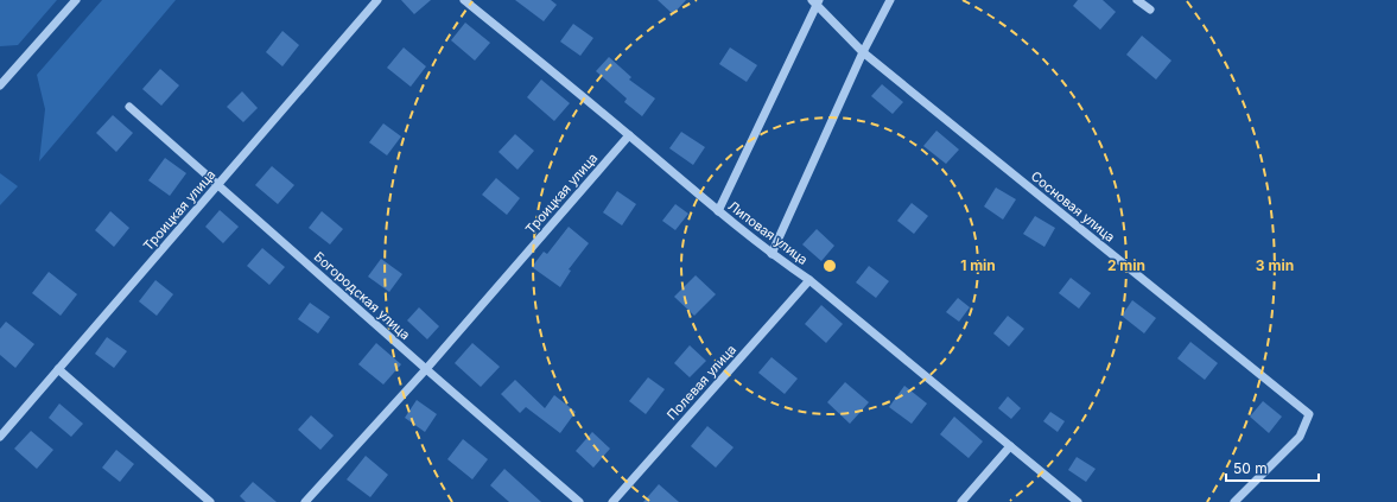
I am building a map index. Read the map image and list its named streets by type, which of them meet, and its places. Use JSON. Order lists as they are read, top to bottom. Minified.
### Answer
{"streets":{"street":["Троицкая улица","Сосновая улица","Липовая улица","Богородская улица","Полевая улица"]},"crossings":[["Троицкая улица","Липовая улица"],["Троицкая улица","Богородская улица"],["Липовая улица","Полевая улица"]],"scale_bar":"50 m","rings":["1 min","2 min","3 min"]}
